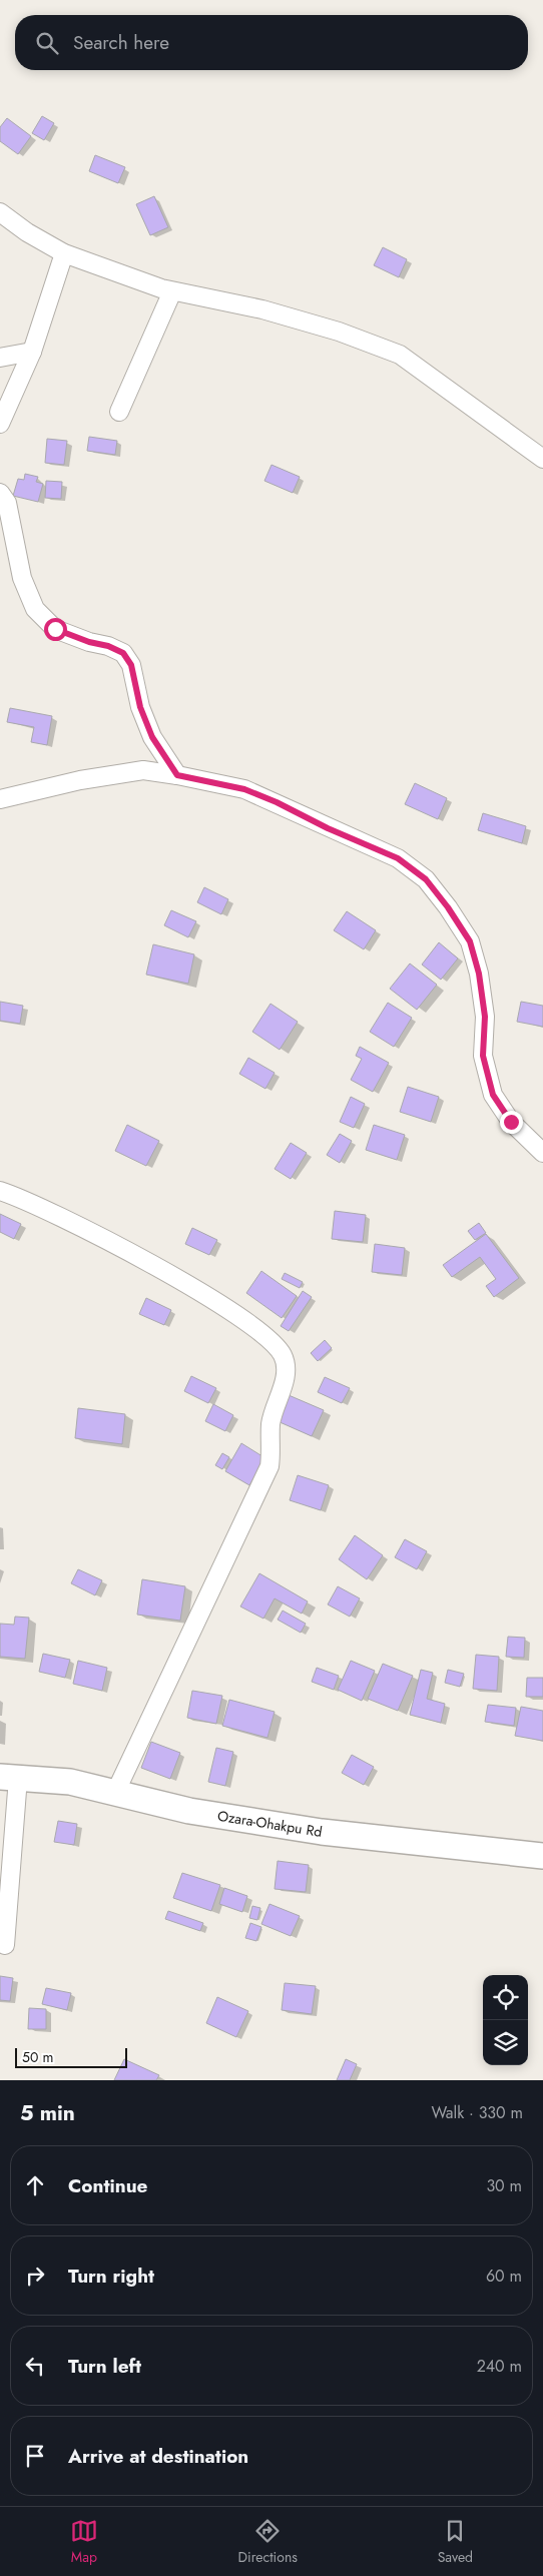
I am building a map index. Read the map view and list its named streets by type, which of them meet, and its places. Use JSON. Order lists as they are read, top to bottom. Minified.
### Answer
{"streets":{"main road":["Ozara-Ohakpu Rd"]},"scale_bar":"50 m","page":{"search":"Search here","scale":"50 m","heading":["5 min","Walk · 330 m"],"list":[["Continue","30 m"],["Turn right","60 m"],["Turn left","240 m"],"Arrive at destination"],"nav":["Map","Directions","Saved"]}}
